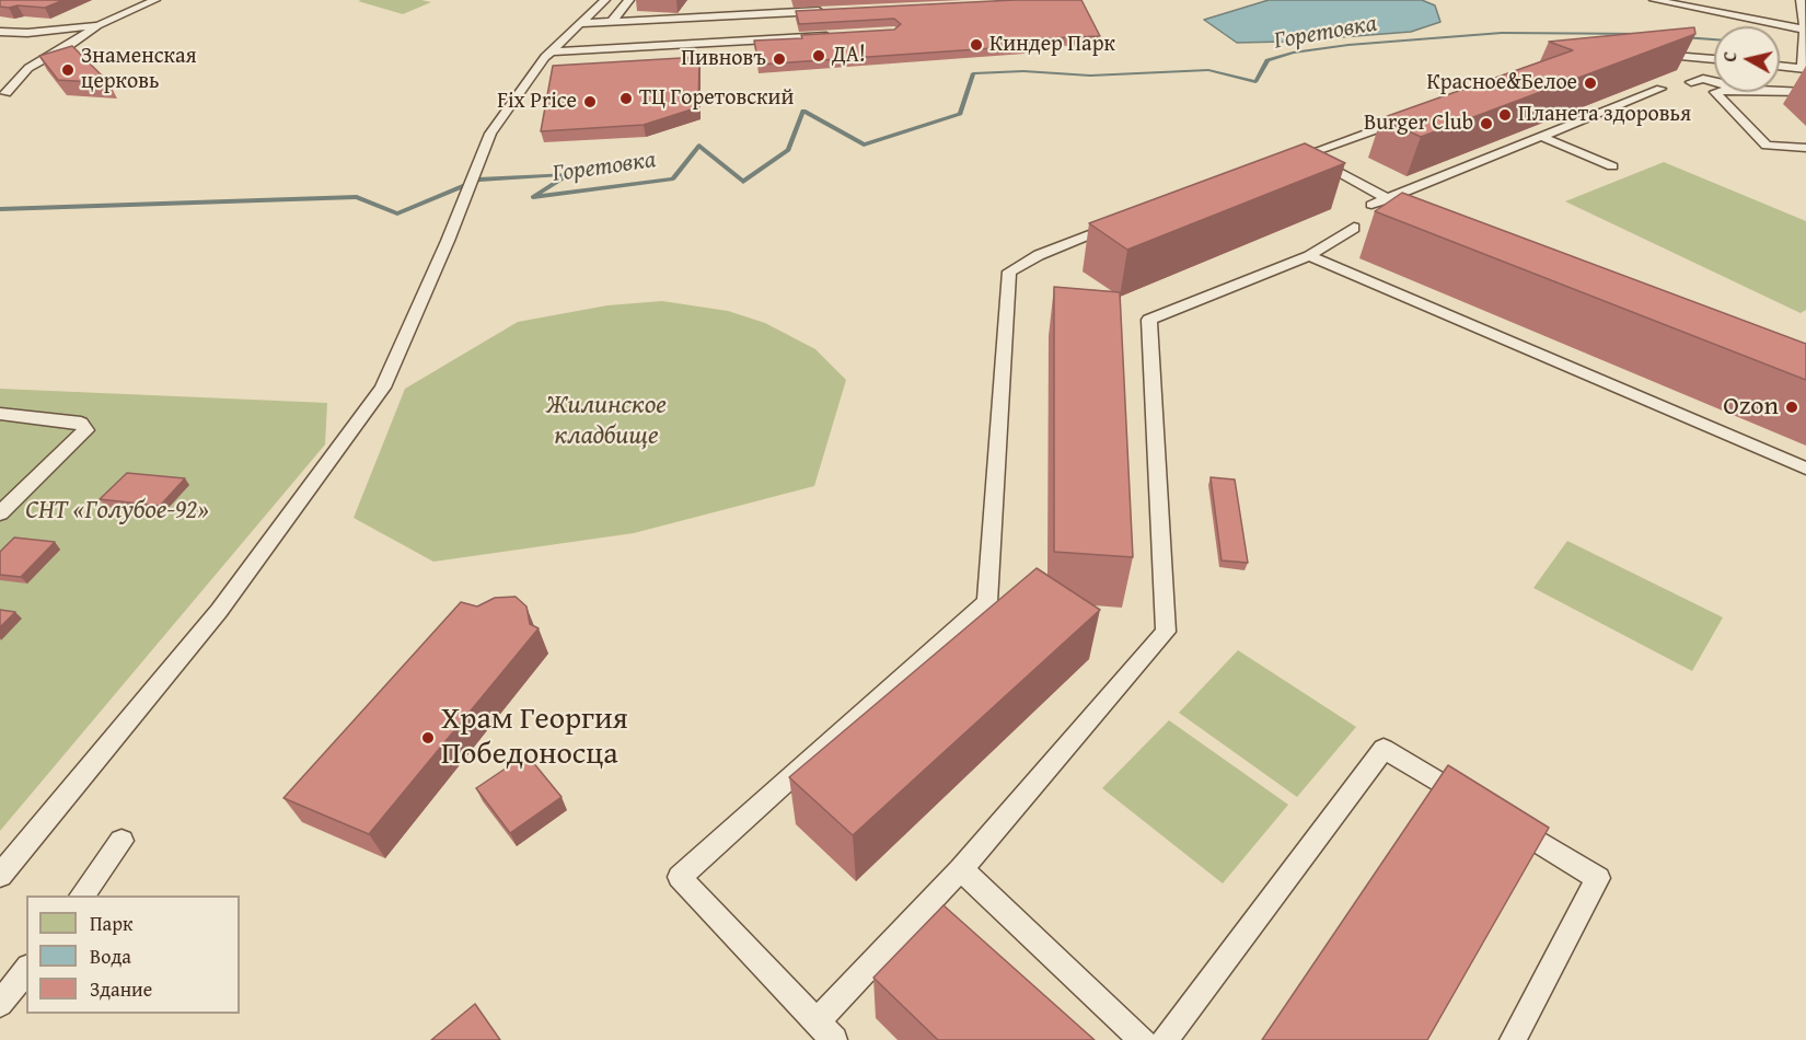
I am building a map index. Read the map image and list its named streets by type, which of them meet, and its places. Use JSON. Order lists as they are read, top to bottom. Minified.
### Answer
{"water":["Горетовка"],"parks":["Жилинское кладбище","СНТ «Голубое-92»"],"places":["Киндер Парк","ДА!","Пивновъ","Знаменская церковь","Красное&Белое","ТЦ Горетовский","Fix Price","Планета здоровья","Burger Club","Ozon","Храм Георгия Победоносца"],"legend":["Парк","Вода","Здание"],"north":"left"}
